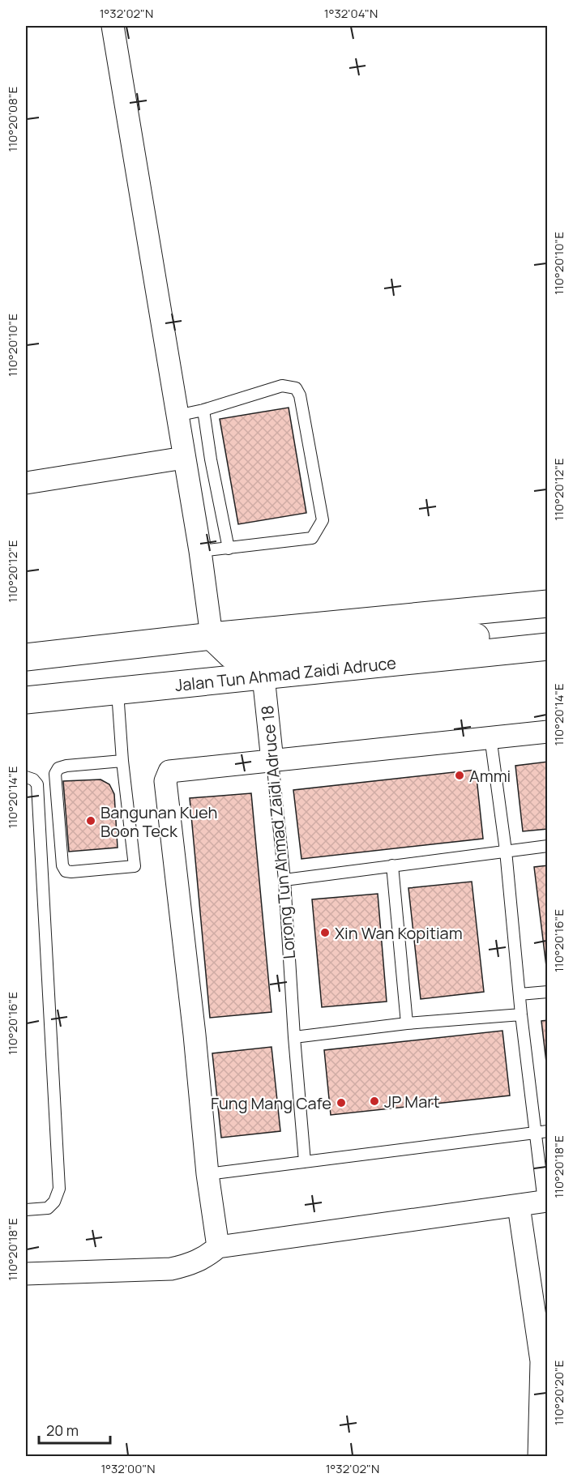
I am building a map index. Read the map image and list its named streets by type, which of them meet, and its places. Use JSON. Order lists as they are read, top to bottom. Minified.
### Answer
{"streets":{"main road":["Jalan Tun Ahmad Zaidi Adruce"],"street":["Lorong Tun Ahmad Zaidi Adruce 18"]},"crossings":[["Jalan Tun Ahmad Zaidi Adruce","Lorong Tun Ahmad Zaidi Adruce 18"]],"places":["Ammi","Bangunan Kueh Boon Teck","Xin Wan Kopitiam","JP Mart","Fung Mang Cafe"],"scale_bar":"20 m","coordinates":["1°32'02\"N","1°32'04\"N","110°20'08\"E","110°20'10\"E","110°20'12\"E","110°20'14\"E","110°20'16\"E","110°20'18\"E","110°20'20\"E","1°32'00\"N"]}
